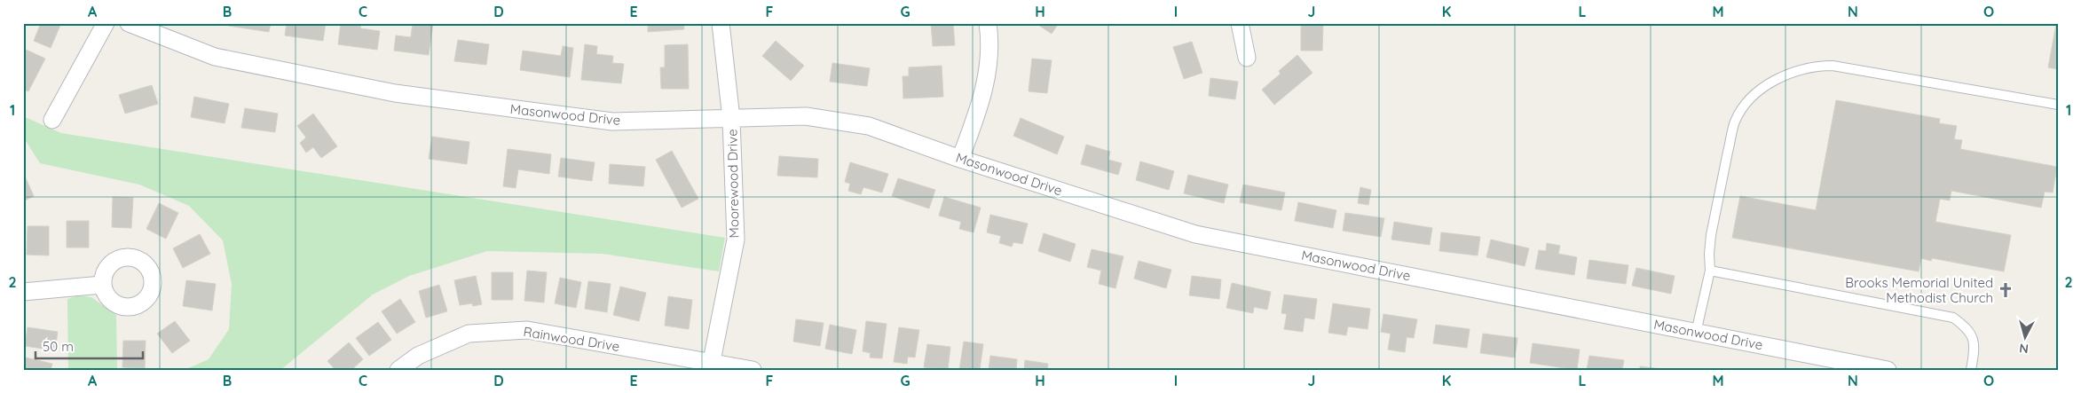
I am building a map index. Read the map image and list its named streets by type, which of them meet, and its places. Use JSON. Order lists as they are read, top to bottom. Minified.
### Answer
{"streets":{"street":["Masonwood Drive","Moorewood Drive","Rainwood Drive"]},"crossings":[["Masonwood Drive","Moorewood Drive"],["Moorewood Drive","Rainwood Drive"]],"places":{"church":["Brooks Memorial United Methodist Church"]},"scale_bar":"50 m","north":"bottom","grid":{"columns":["A","B","C","D","E","F","G","H","I","J","K","L","M","N","O"],"rows":["1","2"]}}
